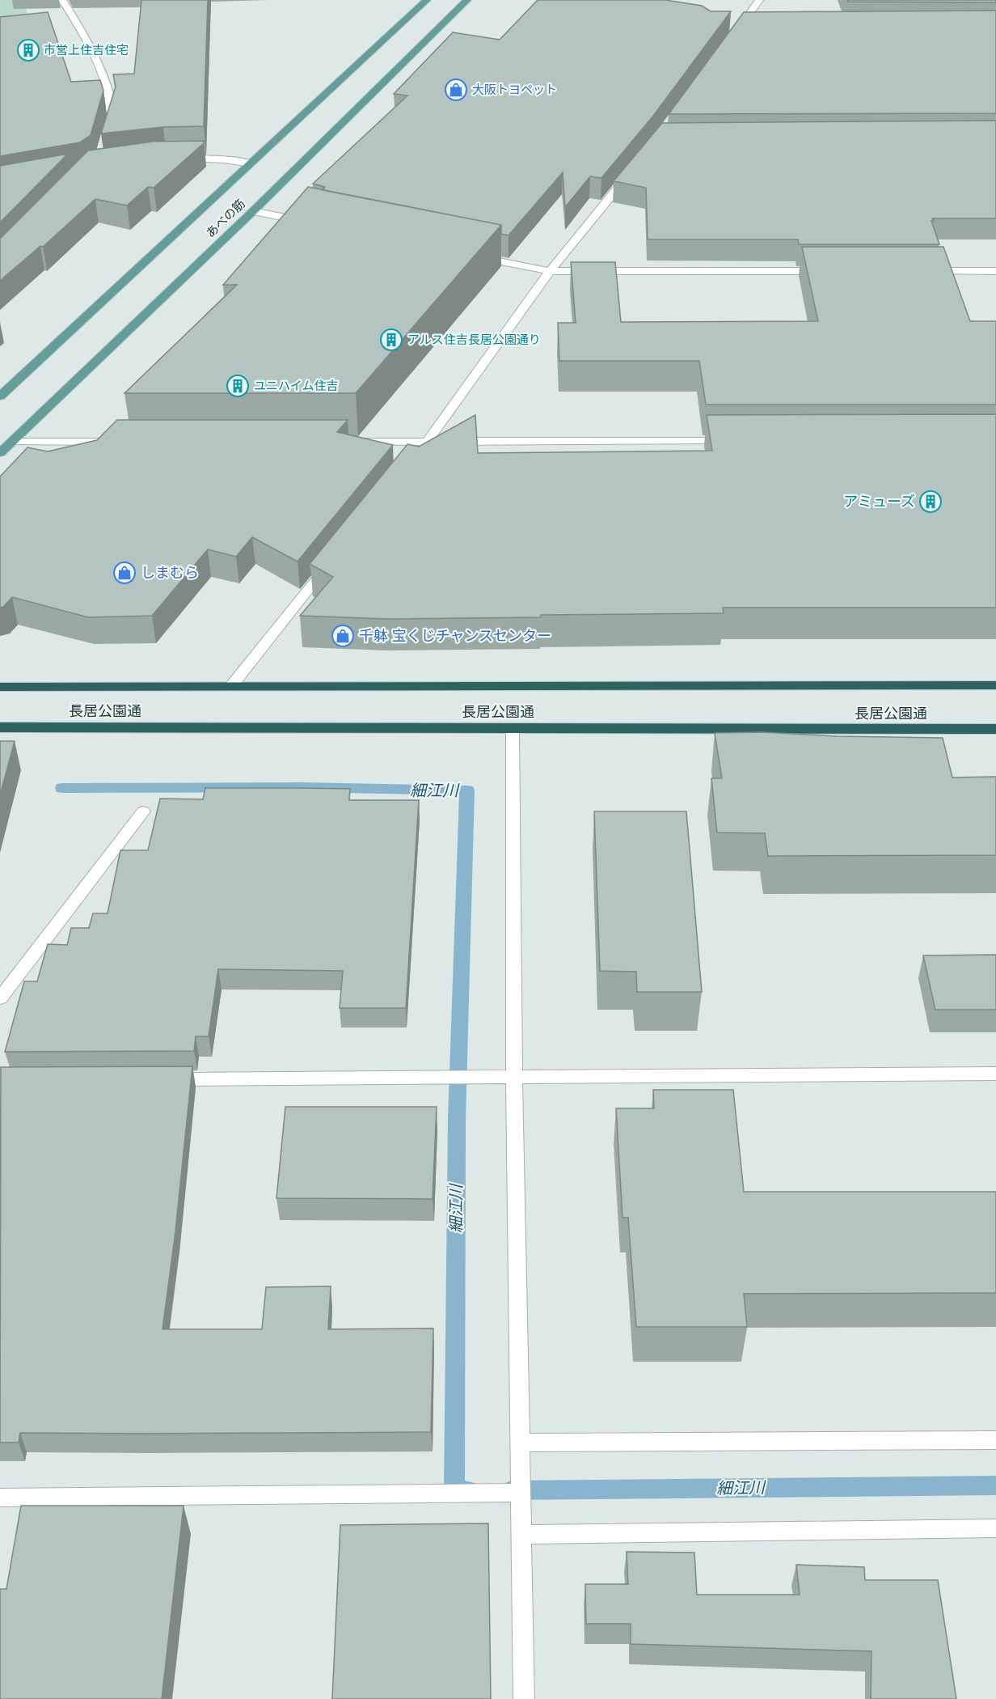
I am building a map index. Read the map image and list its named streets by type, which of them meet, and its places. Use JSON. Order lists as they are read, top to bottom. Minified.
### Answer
{"streets":{"highway":["長居公園通"],"main road":["あべの筋"]},"water":["細江川"],"places":{"building":["市営上住吉住宅","アルス住吉長居公園通り","ユニハイム住吉","アミューズ"],"shop":["大阪トヨペット","しまむら","千躰 宝くじチャンスセンター"]}}
